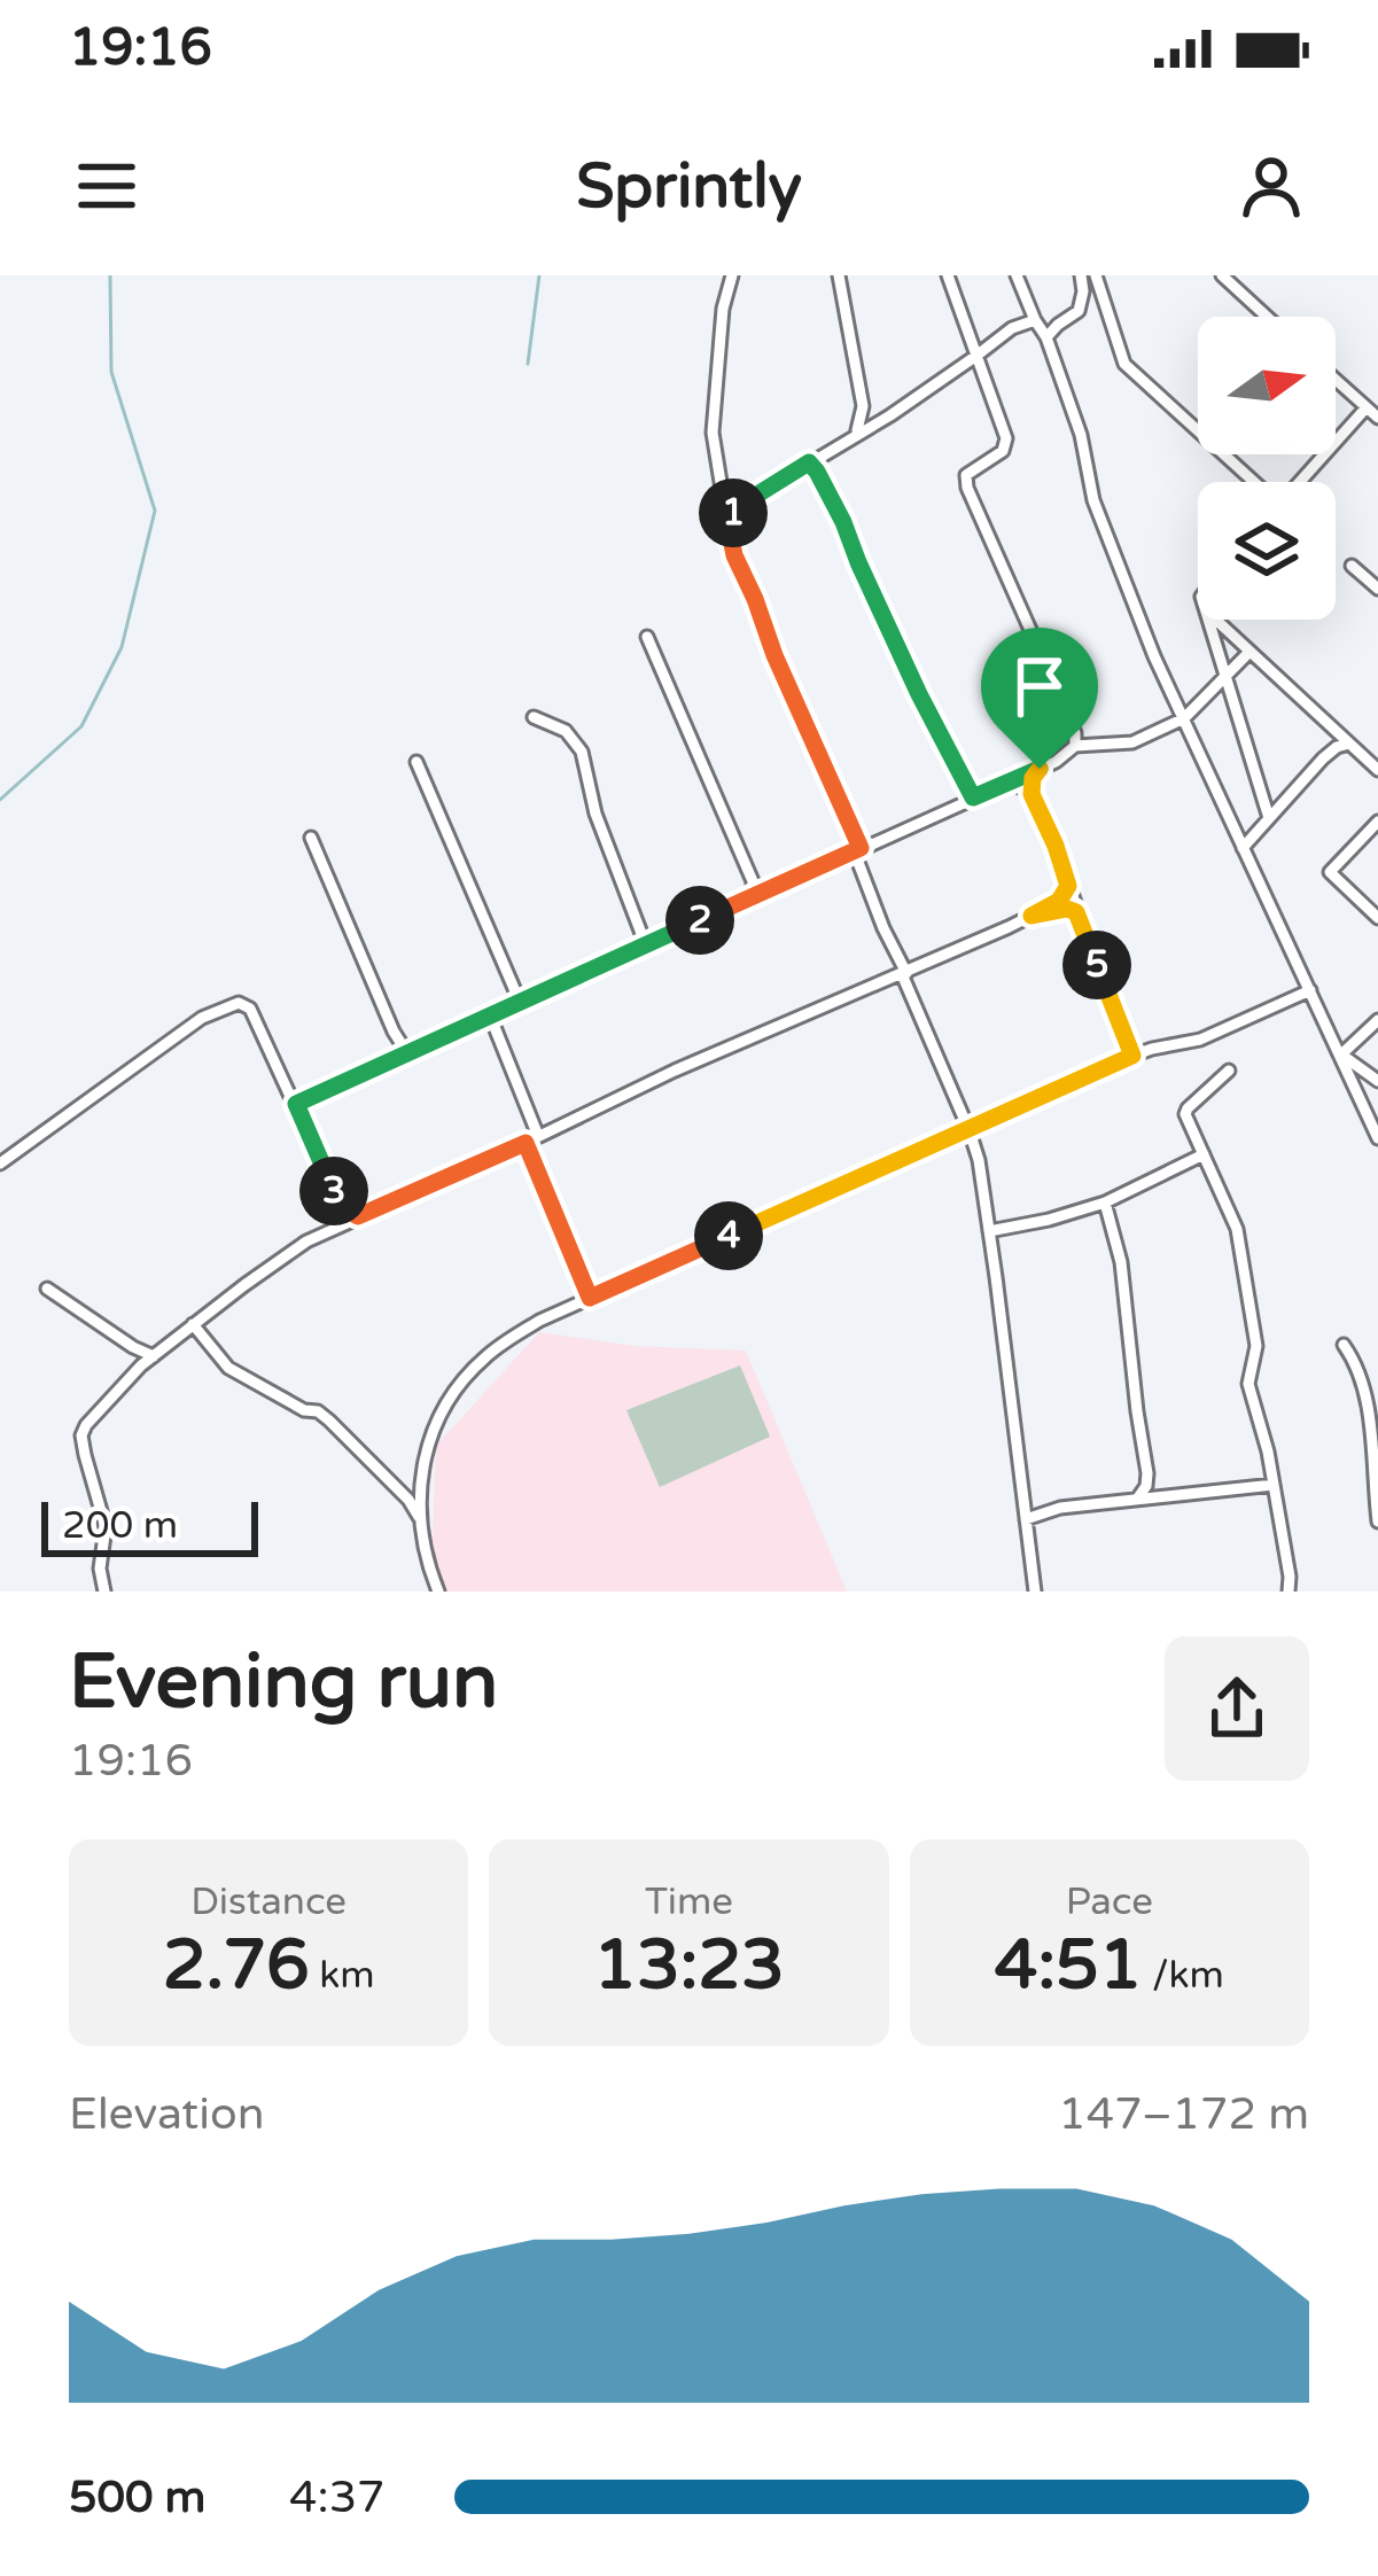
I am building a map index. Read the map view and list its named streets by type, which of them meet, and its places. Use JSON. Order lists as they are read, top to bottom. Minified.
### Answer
{"scale_bar":"200 m","north":"right","page":{"status":"19:16","header":"Sprintly","pins":["1","2","5","3","4"],"scale":"200 m","heading":["Evening run","19:16"],"stats":[["Distance","2.76 km"],["Time","13:23"],["Pace","4:51 /km"]],"chart":["Elevation","147–172 m"],"list":[{"name":"500 m","note":"4:37"}]}}
